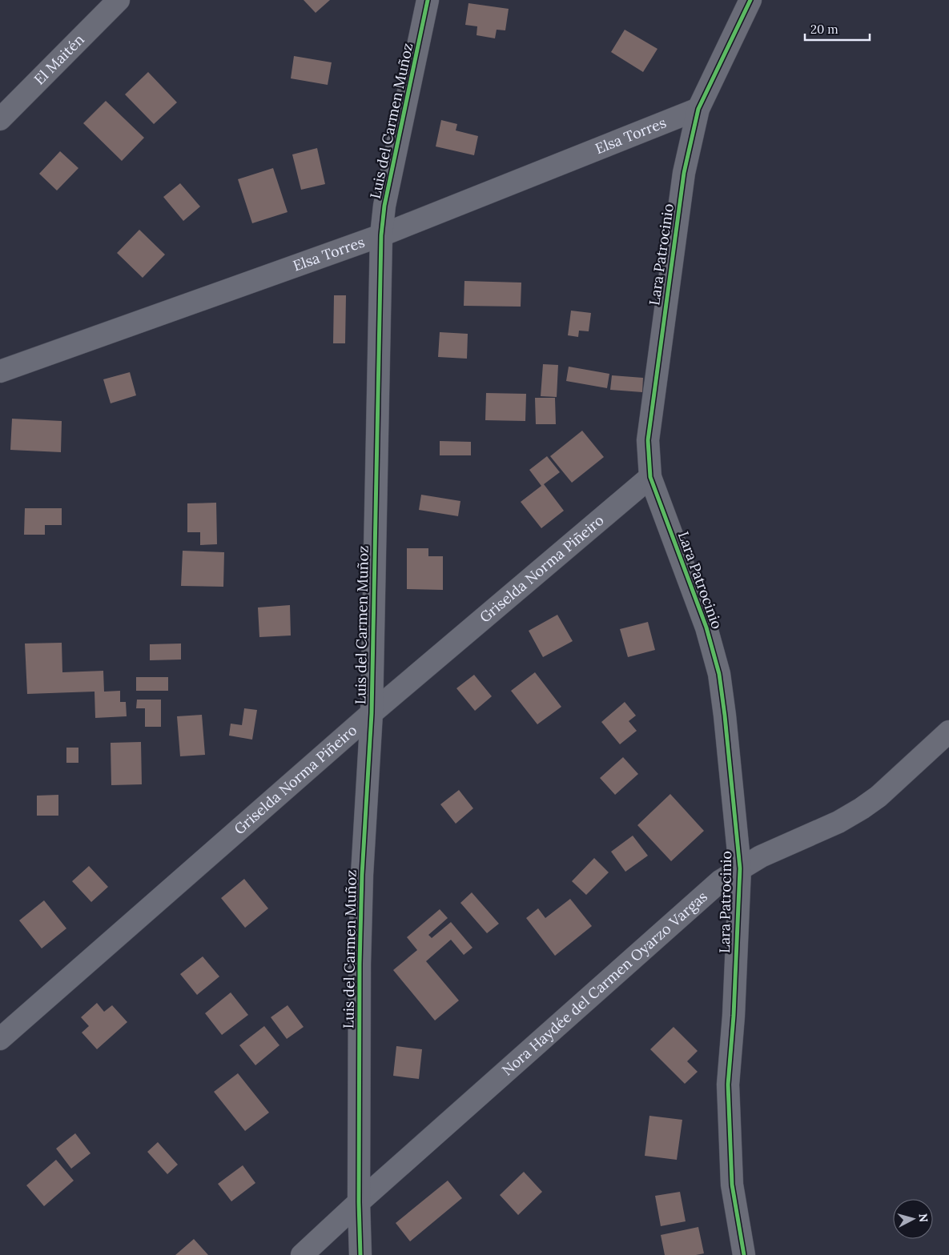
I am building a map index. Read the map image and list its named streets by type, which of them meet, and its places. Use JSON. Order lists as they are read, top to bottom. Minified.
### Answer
{"streets":{"street":["El Maitén","Luis del Carmen Muñoz","Elsa Torres","Lara Patrocinio","Griselda Norma Piñeiro","Nora Haydée del Carmen Oyarzo Vargas"]},"crossings":[["Luis del Carmen Muñoz","Elsa Torres"],["Luis del Carmen Muñoz","Griselda Norma Piñeiro"],["Luis del Carmen Muñoz","Nora Haydée del Carmen Oyarzo Vargas"],["Elsa Torres","Lara Patrocinio"],["Lara Patrocinio","Griselda Norma Piñeiro"],["Lara Patrocinio","Nora Haydée del Carmen Oyarzo Vargas"]],"scale_bar":"20 m","north":"right"}
